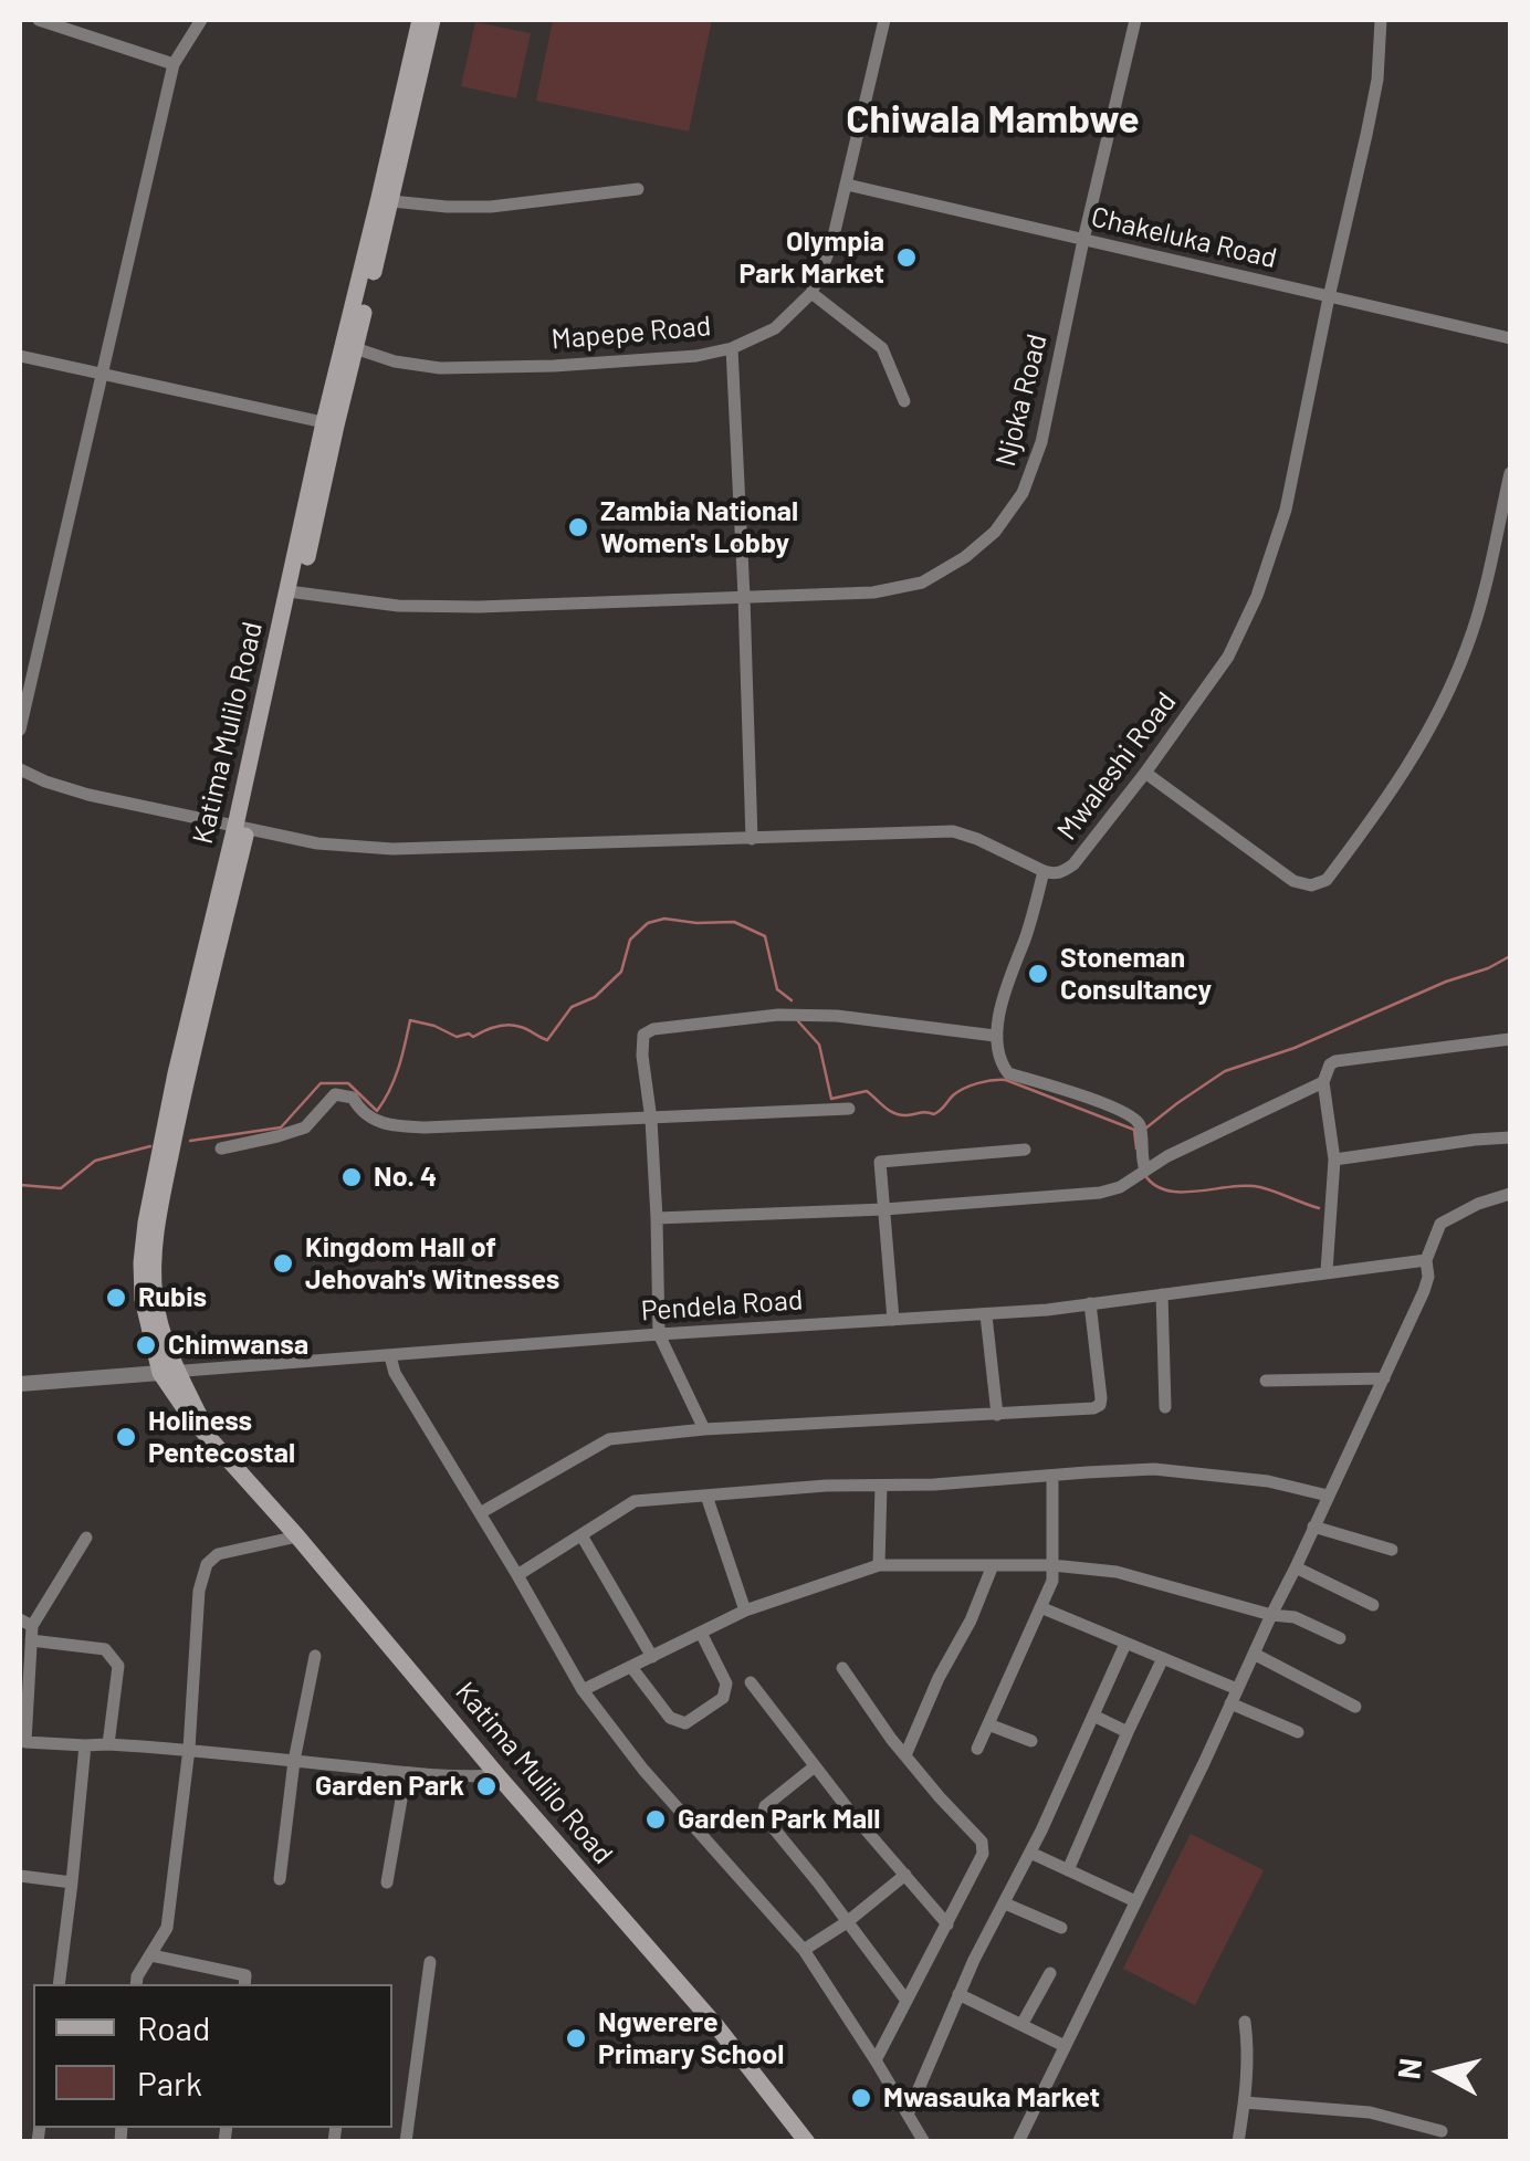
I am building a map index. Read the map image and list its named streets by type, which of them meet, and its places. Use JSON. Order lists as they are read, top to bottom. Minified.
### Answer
{"streets":{"main road":["Katima Mulilo Road"],"street":["Chakeluka Road","Mapepe Road","Njoka Road","Mwaleshi Road","Pendela Road"]},"crossings":[["Chakeluka Road","Mapepe Road"],["Chakeluka Road","Njoka Road"],["Chakeluka Road","Mwaleshi Road"],["Mapepe Road","Katima Mulilo Road"],["Njoka Road","Katima Mulilo Road"],["Katima Mulilo Road","Mwaleshi Road"],["Katima Mulilo Road","Pendela Road"]],"districts":["Chiwala Mambwe"],"places":["Olympia Park Market","Zambia National Women's Lobby","Stoneman Consultancy","No. 4","Kingdom Hall of Jehovah's Witnesses","Rubis","Chimwansa","Holiness Pentecostal","Garden Park","Garden Park Mall","Ngwerere Primary School","Mwasauka Market"],"legend":["Road","Park"],"north":"left"}
